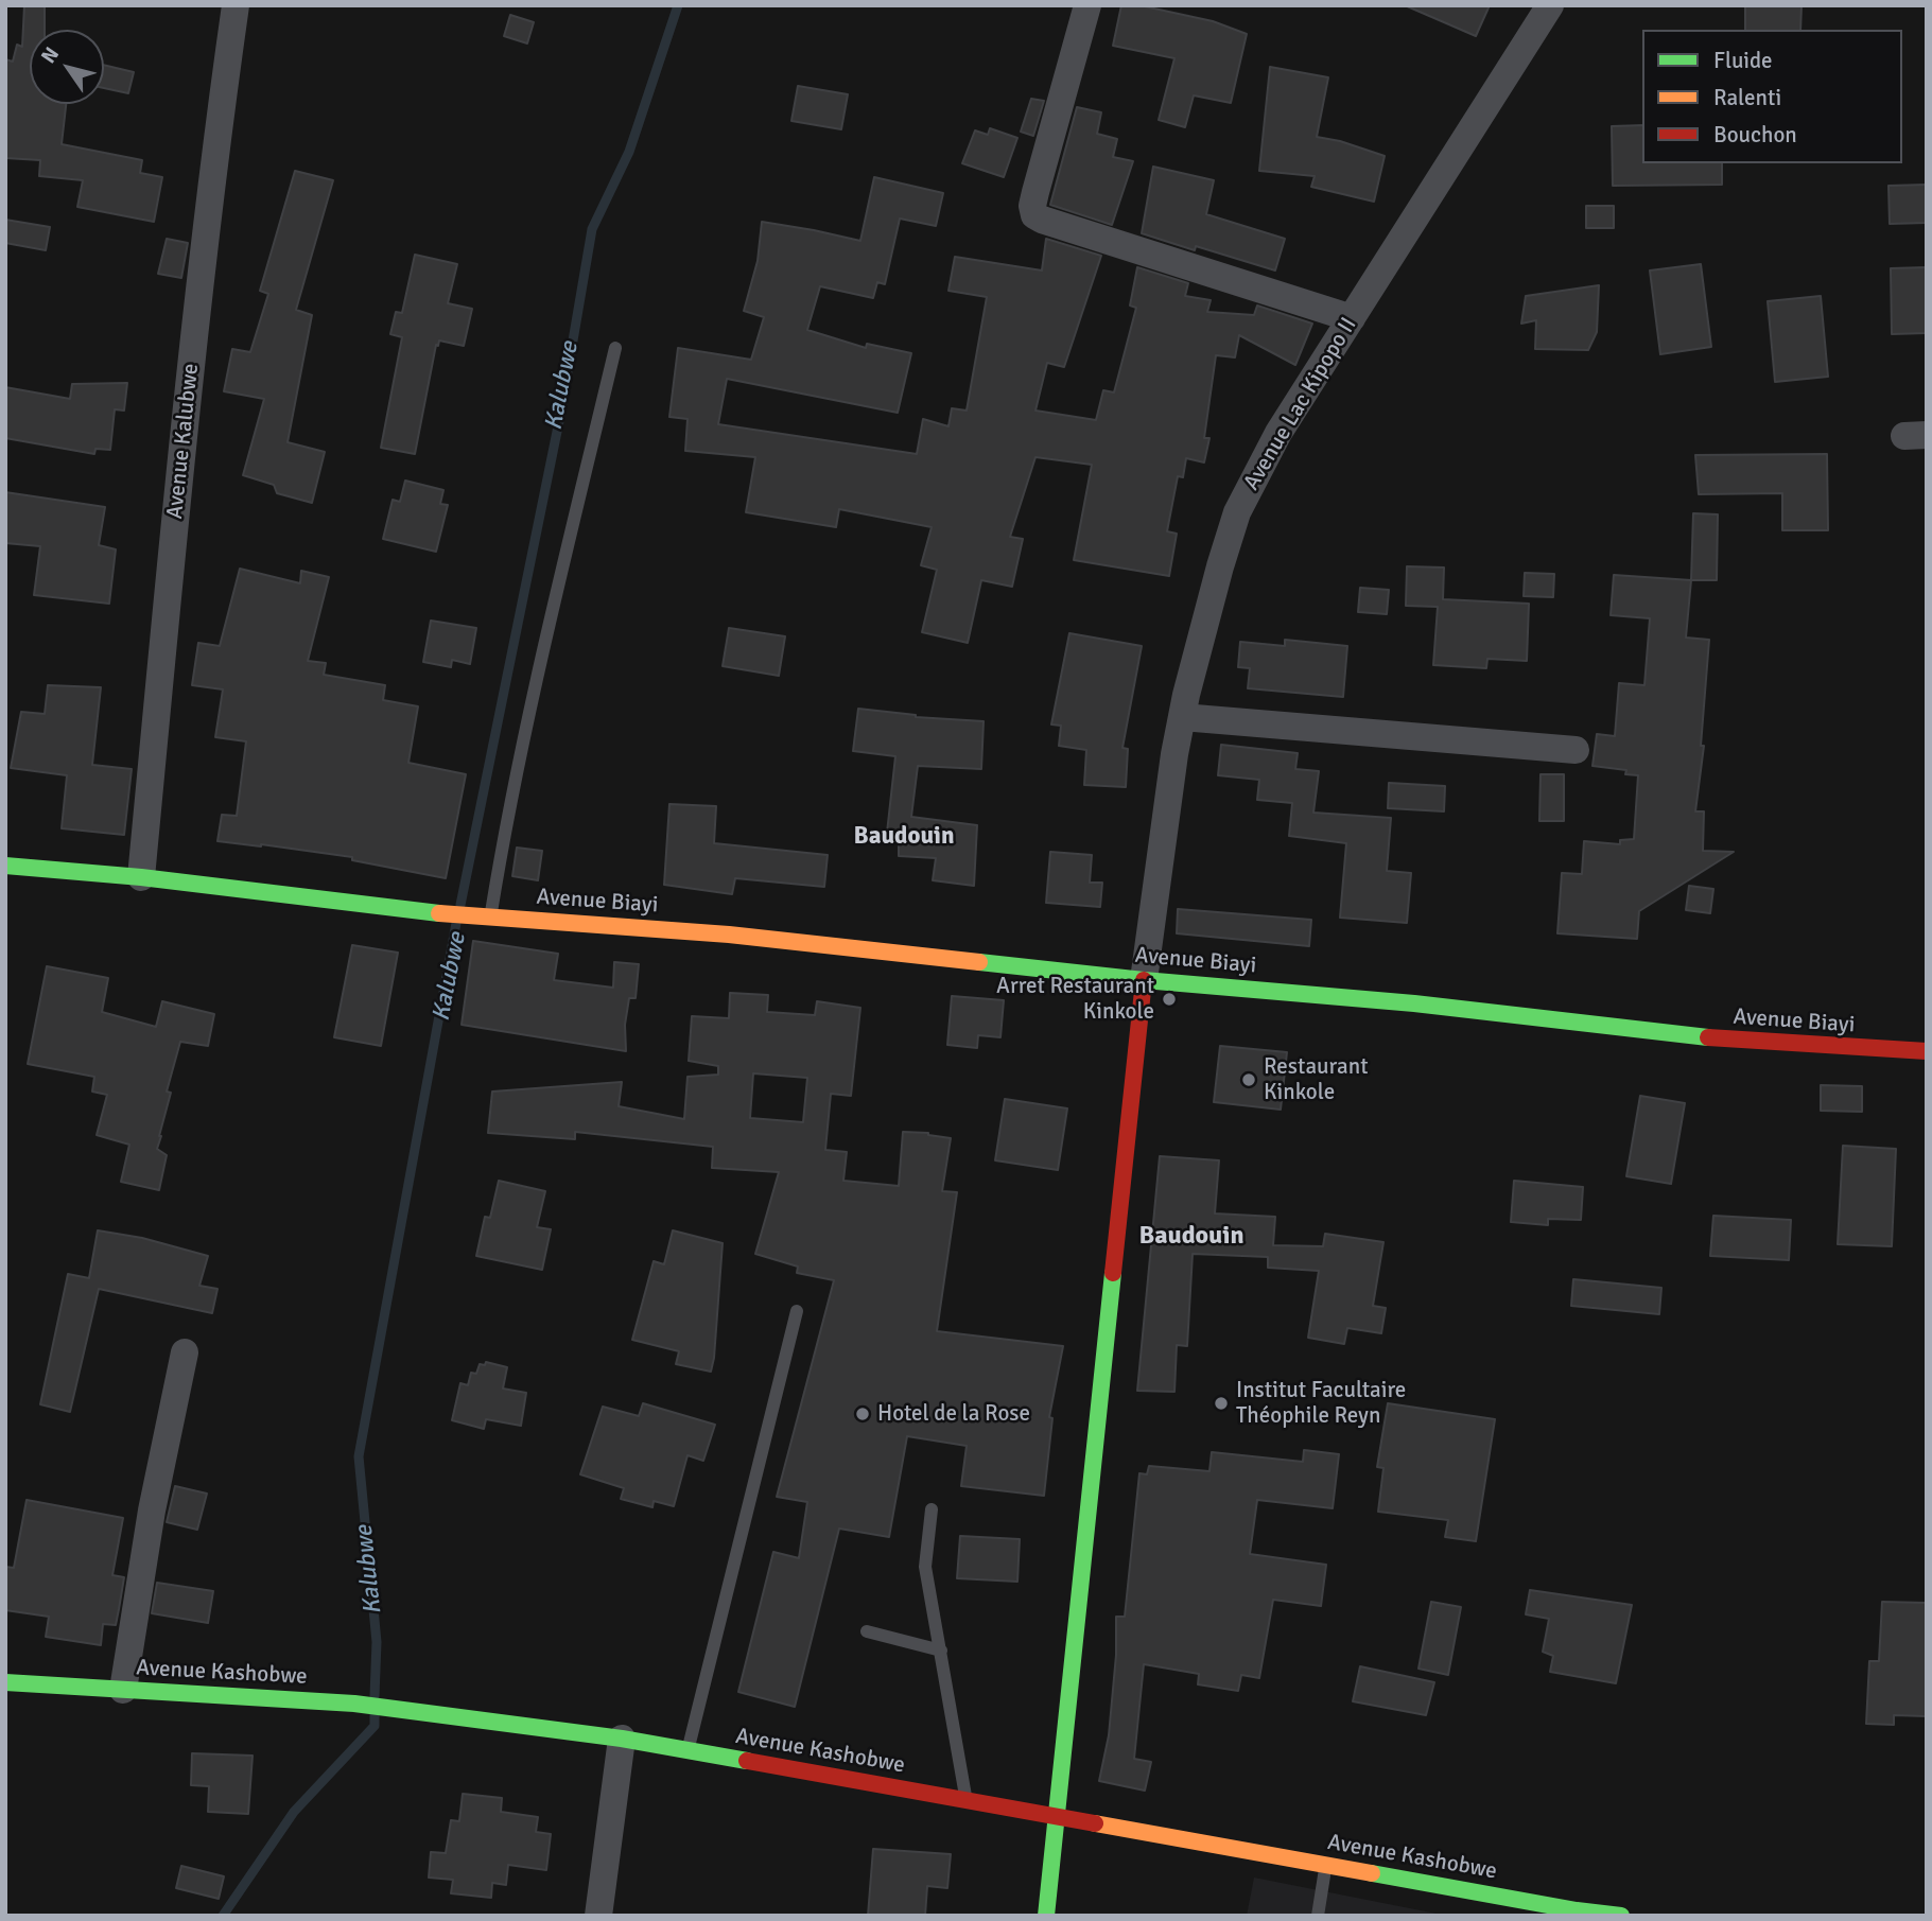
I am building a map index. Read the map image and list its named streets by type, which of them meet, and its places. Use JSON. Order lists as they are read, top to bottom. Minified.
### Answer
{"streets":{"street":["Avenue Lac Kipopo II","Avenue Kalubwe","Avenue Biayi","Avenue Kashobwe"]},"crossings":[["Avenue Lac Kipopo II","Avenue Biayi"],["Avenue Kalubwe","Avenue Biayi"]],"districts":["Baudouin","Baudouin"],"water":["Kalubwe"],"places":["Arret Restaurant Kinkole","Restaurant Kinkole","Institut Facultaire Théophile Reyn","Hotel de la Rose"],"legend":["Fluide","Ralenti","Bouchon"],"north":"top left"}
